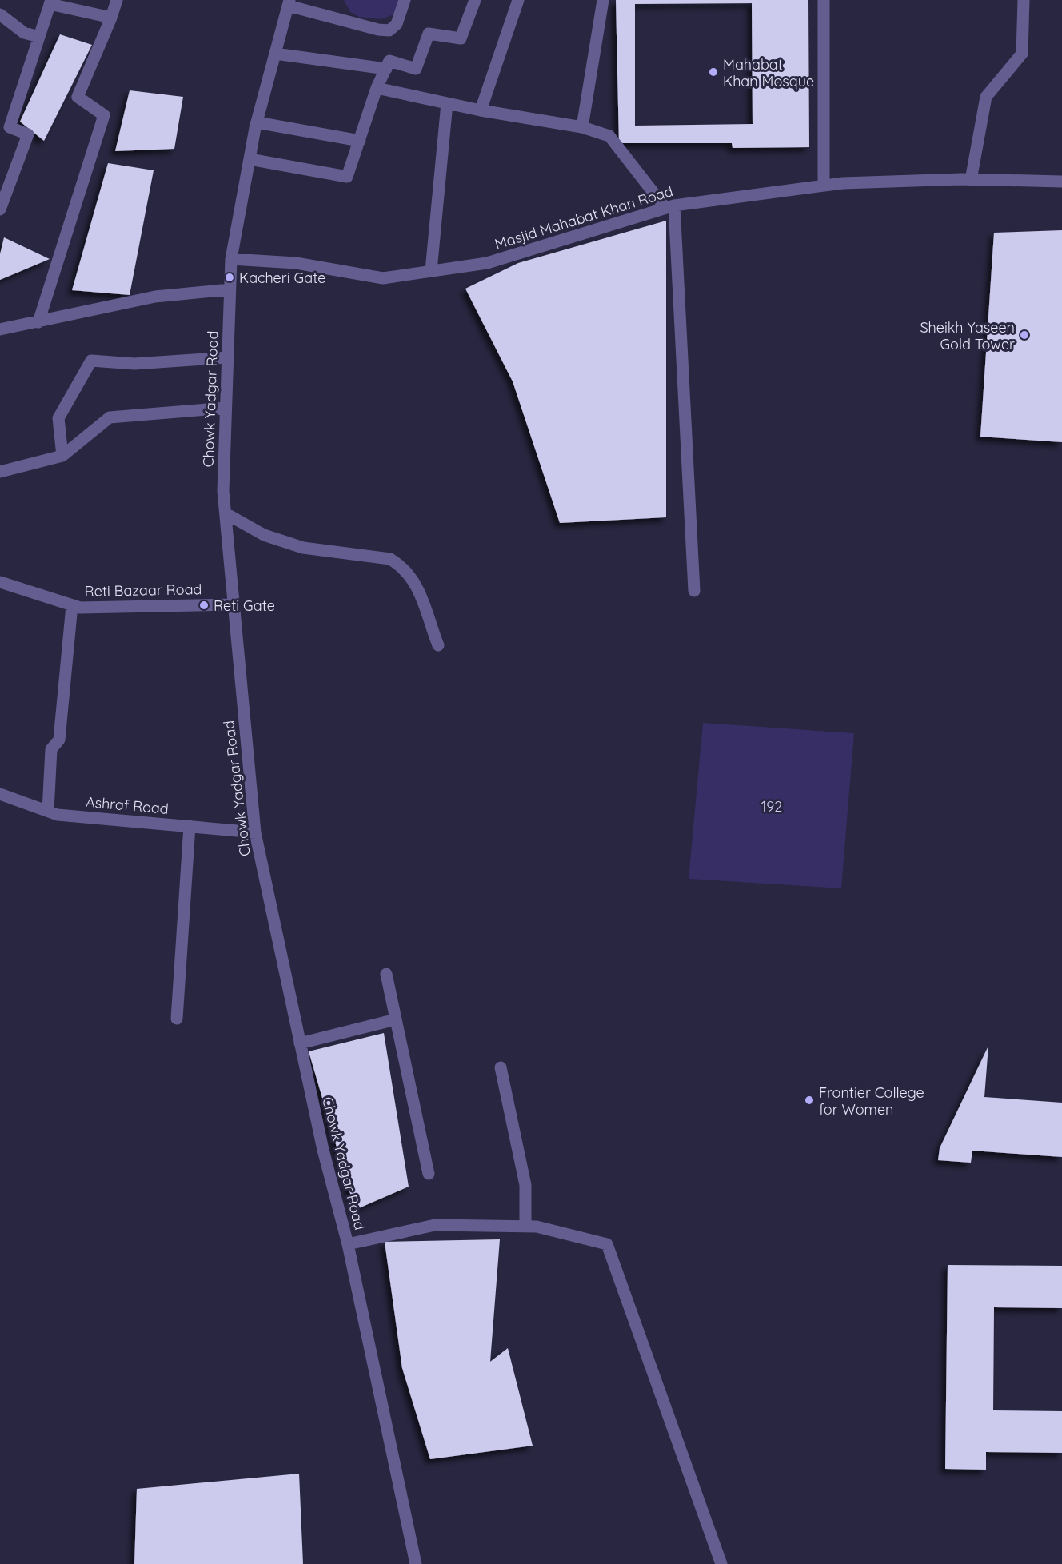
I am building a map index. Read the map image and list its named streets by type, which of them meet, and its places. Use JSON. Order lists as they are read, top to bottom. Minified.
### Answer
{"streets":{"street":["Masjid Mahabat Khan Road","Chowk Yadgar Road","Reti Bazaar Road","Ashraf Road"]},"crossings":[["Masjid Mahabat Khan Road","Chowk Yadgar Road"],["Chowk Yadgar Road","Reti Bazaar Road"],["Chowk Yadgar Road","Ashraf Road"]],"parks":["192"],"places":["Mahabat Khan Mosque","Kacheri Gate","Sheikh Yaseen Gold Tower","Reti Gate","Frontier College for Women"]}
